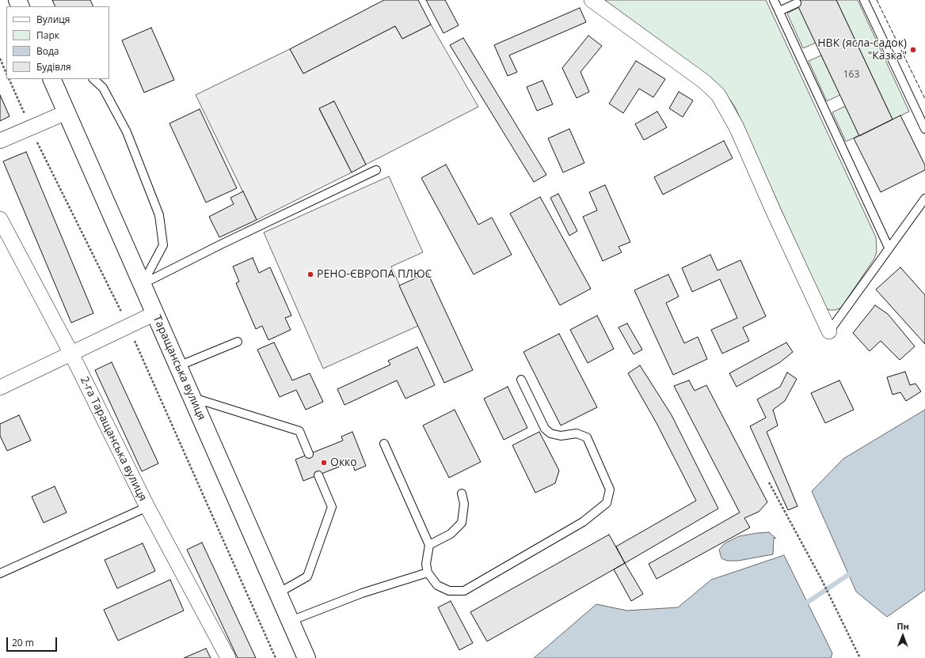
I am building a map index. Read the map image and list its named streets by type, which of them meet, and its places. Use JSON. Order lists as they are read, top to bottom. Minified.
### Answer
{"streets":{"main road":["Таращанська вулиця"],"street":["2-га Таращанська вулиця"]},"places":["НВК (ясла-садок) \"Казка\"","РЕНО-ЄВРОПА ПЛЮС","Окко"],"house_numbers":["163"],"legend":["Вулиця","Парк","Вода","Будівля"],"scale_bar":"20 m","north":"top"}
